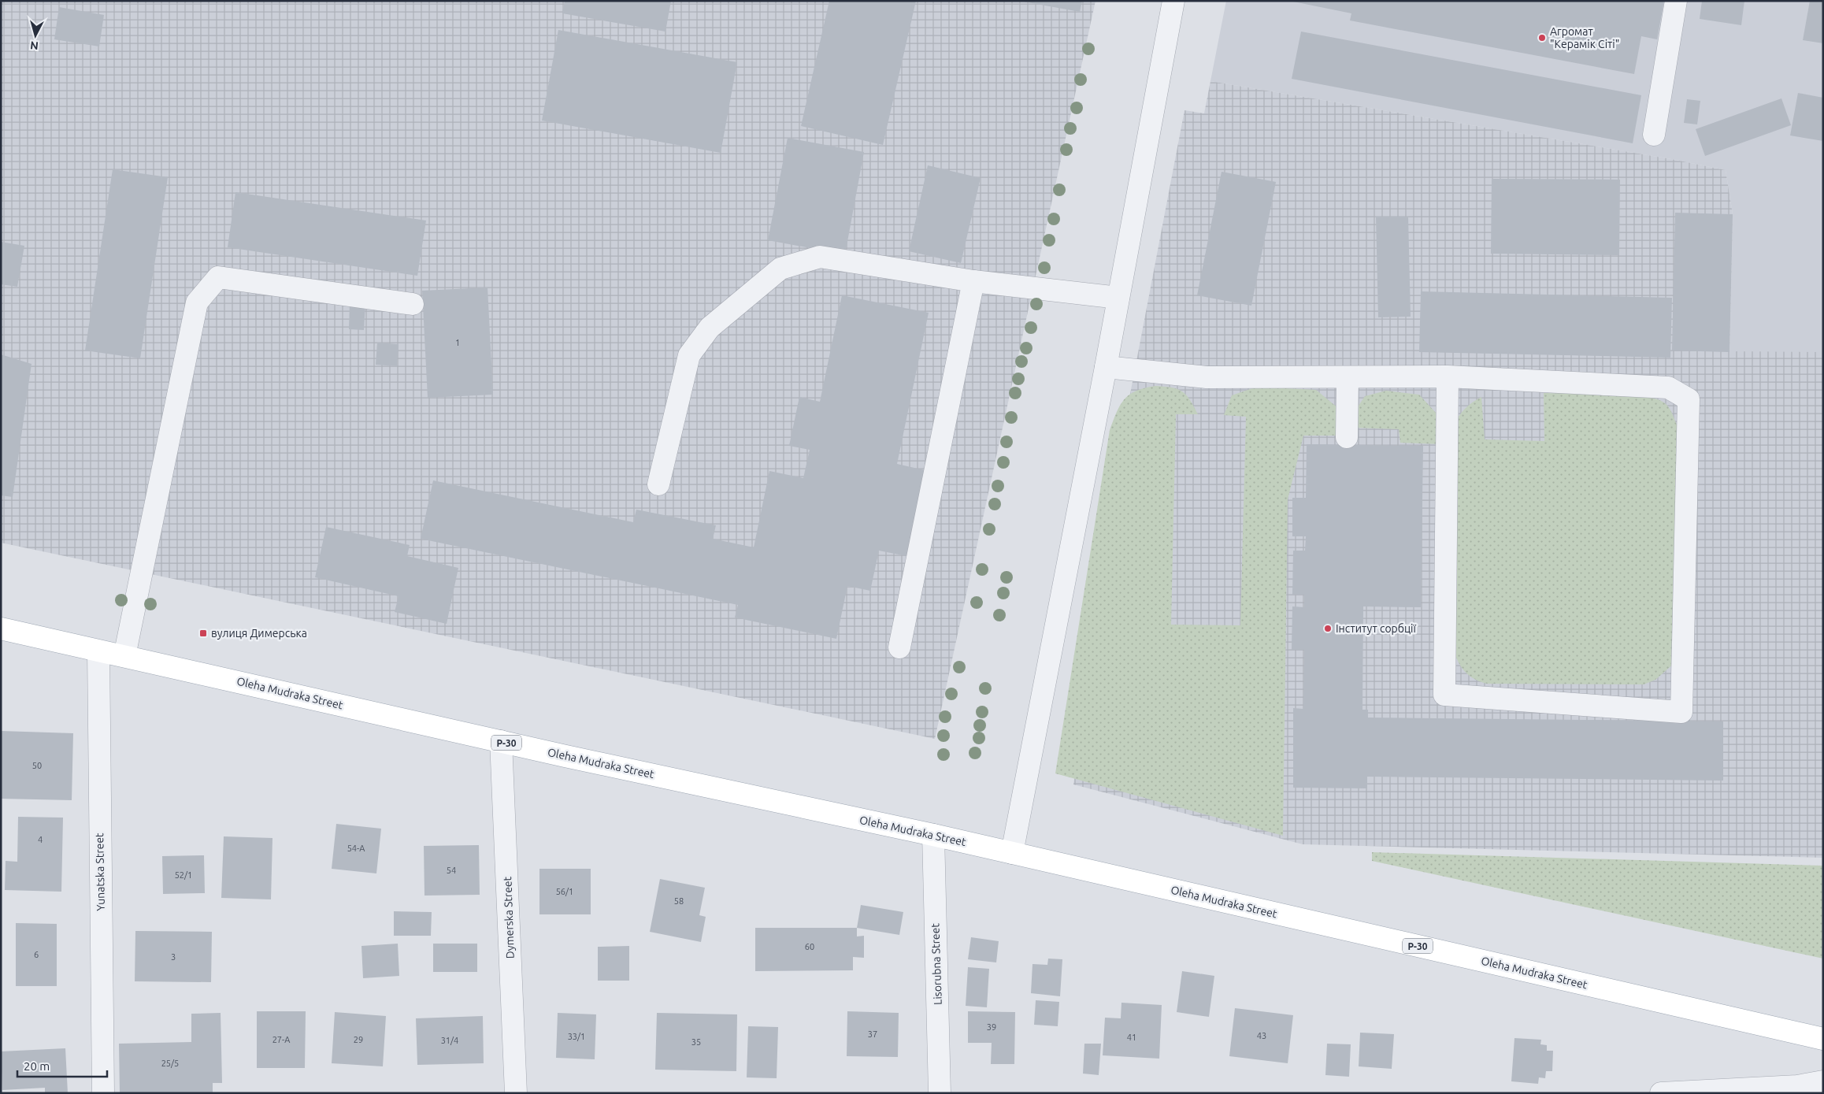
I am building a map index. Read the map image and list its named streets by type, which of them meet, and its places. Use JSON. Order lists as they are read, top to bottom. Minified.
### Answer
{"streets":{"main road":["Oleha Mudraka Street","Р-30"],"street":["Yunatska Street","Dymerska Street","Lisorubna Street"]},"crossings":[["Oleha Mudraka Street","Yunatska Street"],["Oleha Mudraka Street","Dymerska Street"],["Oleha Mudraka Street","Lisorubna Street"]],"places":{"other":["Агромат \"Керамік Сіті\"","Інститут сорбції"],"transit":["вулиця Димерська"]},"house_numbers":["1","50","4","54-А","54","52/1","56/1","58","60","6","3","39","37","43","33/1","41","27-А","29","31/4","35","25/5"],"scale_bar":"20 m","north":"bottom"}
